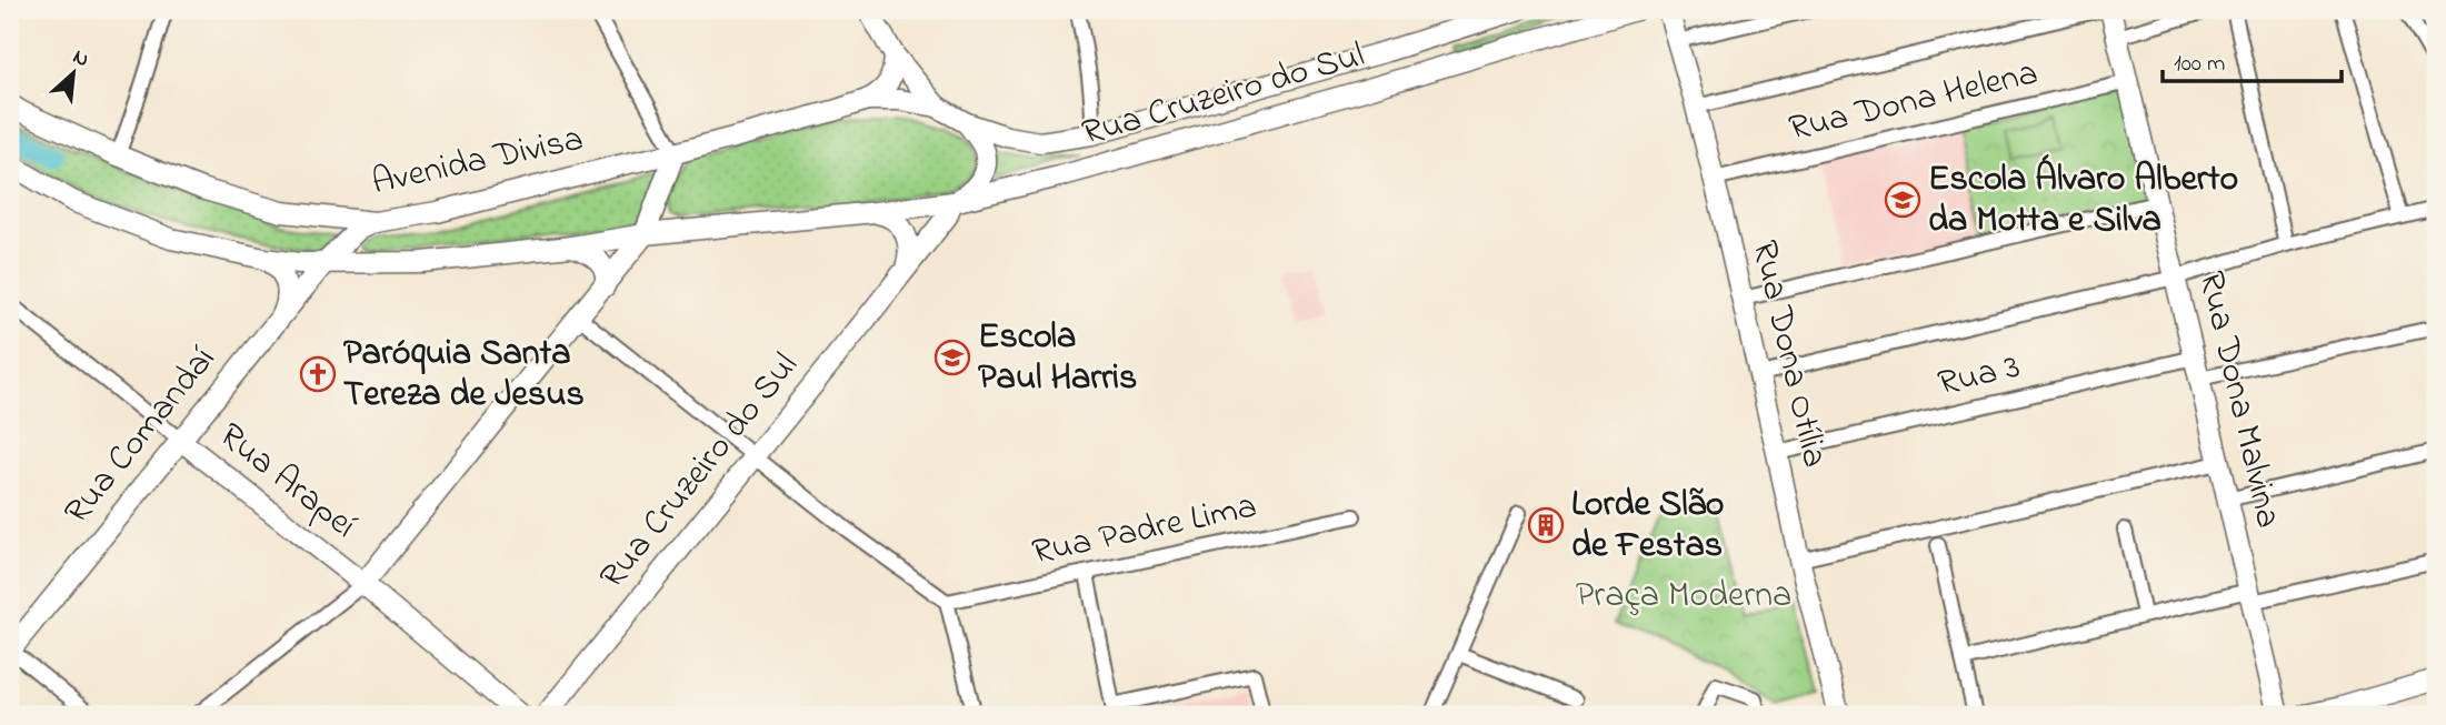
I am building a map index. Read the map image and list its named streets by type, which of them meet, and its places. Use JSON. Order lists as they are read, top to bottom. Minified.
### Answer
{"streets":{"street":["Rua Cruzeiro do Sul","Rua Dona Helena","Avenida Divisa","Rua Dona Otília","Rua 3","Rua Dona Malvina","Rua Comandaí","Rua Arapeí","Rua Padre Lima"]},"crossings":[["Rua Cruzeiro do Sul","Avenida Divisa"],["Rua Dona Helena","Rua Dona Otília"],["Rua Dona Helena","Rua Dona Malvina"],["Avenida Divisa","Rua Comandaí"],["Rua Dona Otília","Rua 3"],["Rua 3","Rua Dona Malvina"],["Rua Comandaí","Rua Arapeí"]],"parks":["Praça Moderna"],"places":{"school or university":["Escola Álvaro Alberto da Motta e Silva","Escola Paul Harris"],"church":["Paróquia Santa Tereza de Jesus"],"building":["Lorde Slão de Festas"]},"scale_bar":"100 m","north":"top right"}
